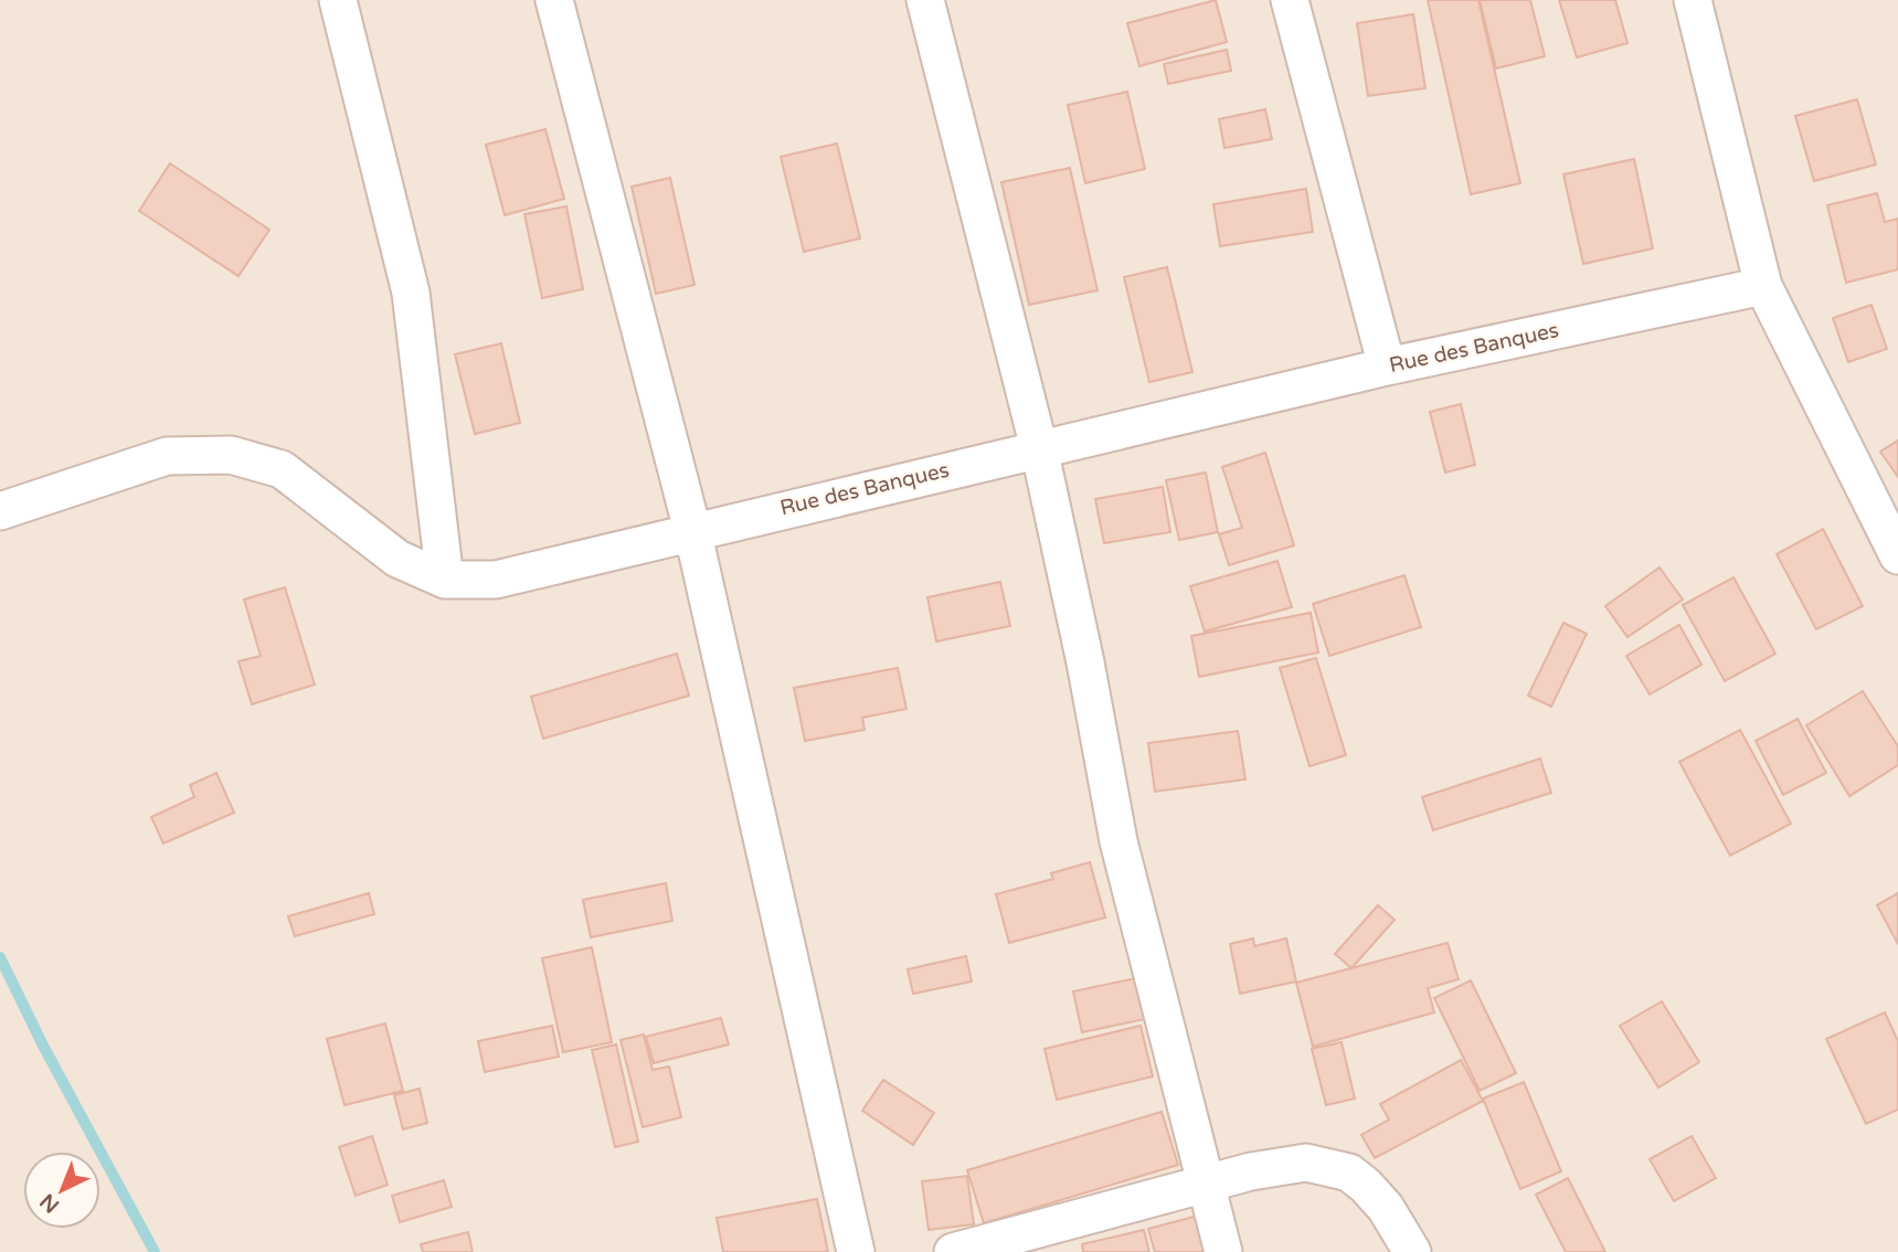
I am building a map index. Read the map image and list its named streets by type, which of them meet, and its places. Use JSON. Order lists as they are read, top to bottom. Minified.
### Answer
{"streets":{"street":["Rue des Banques"]},"north":"bottom left"}
